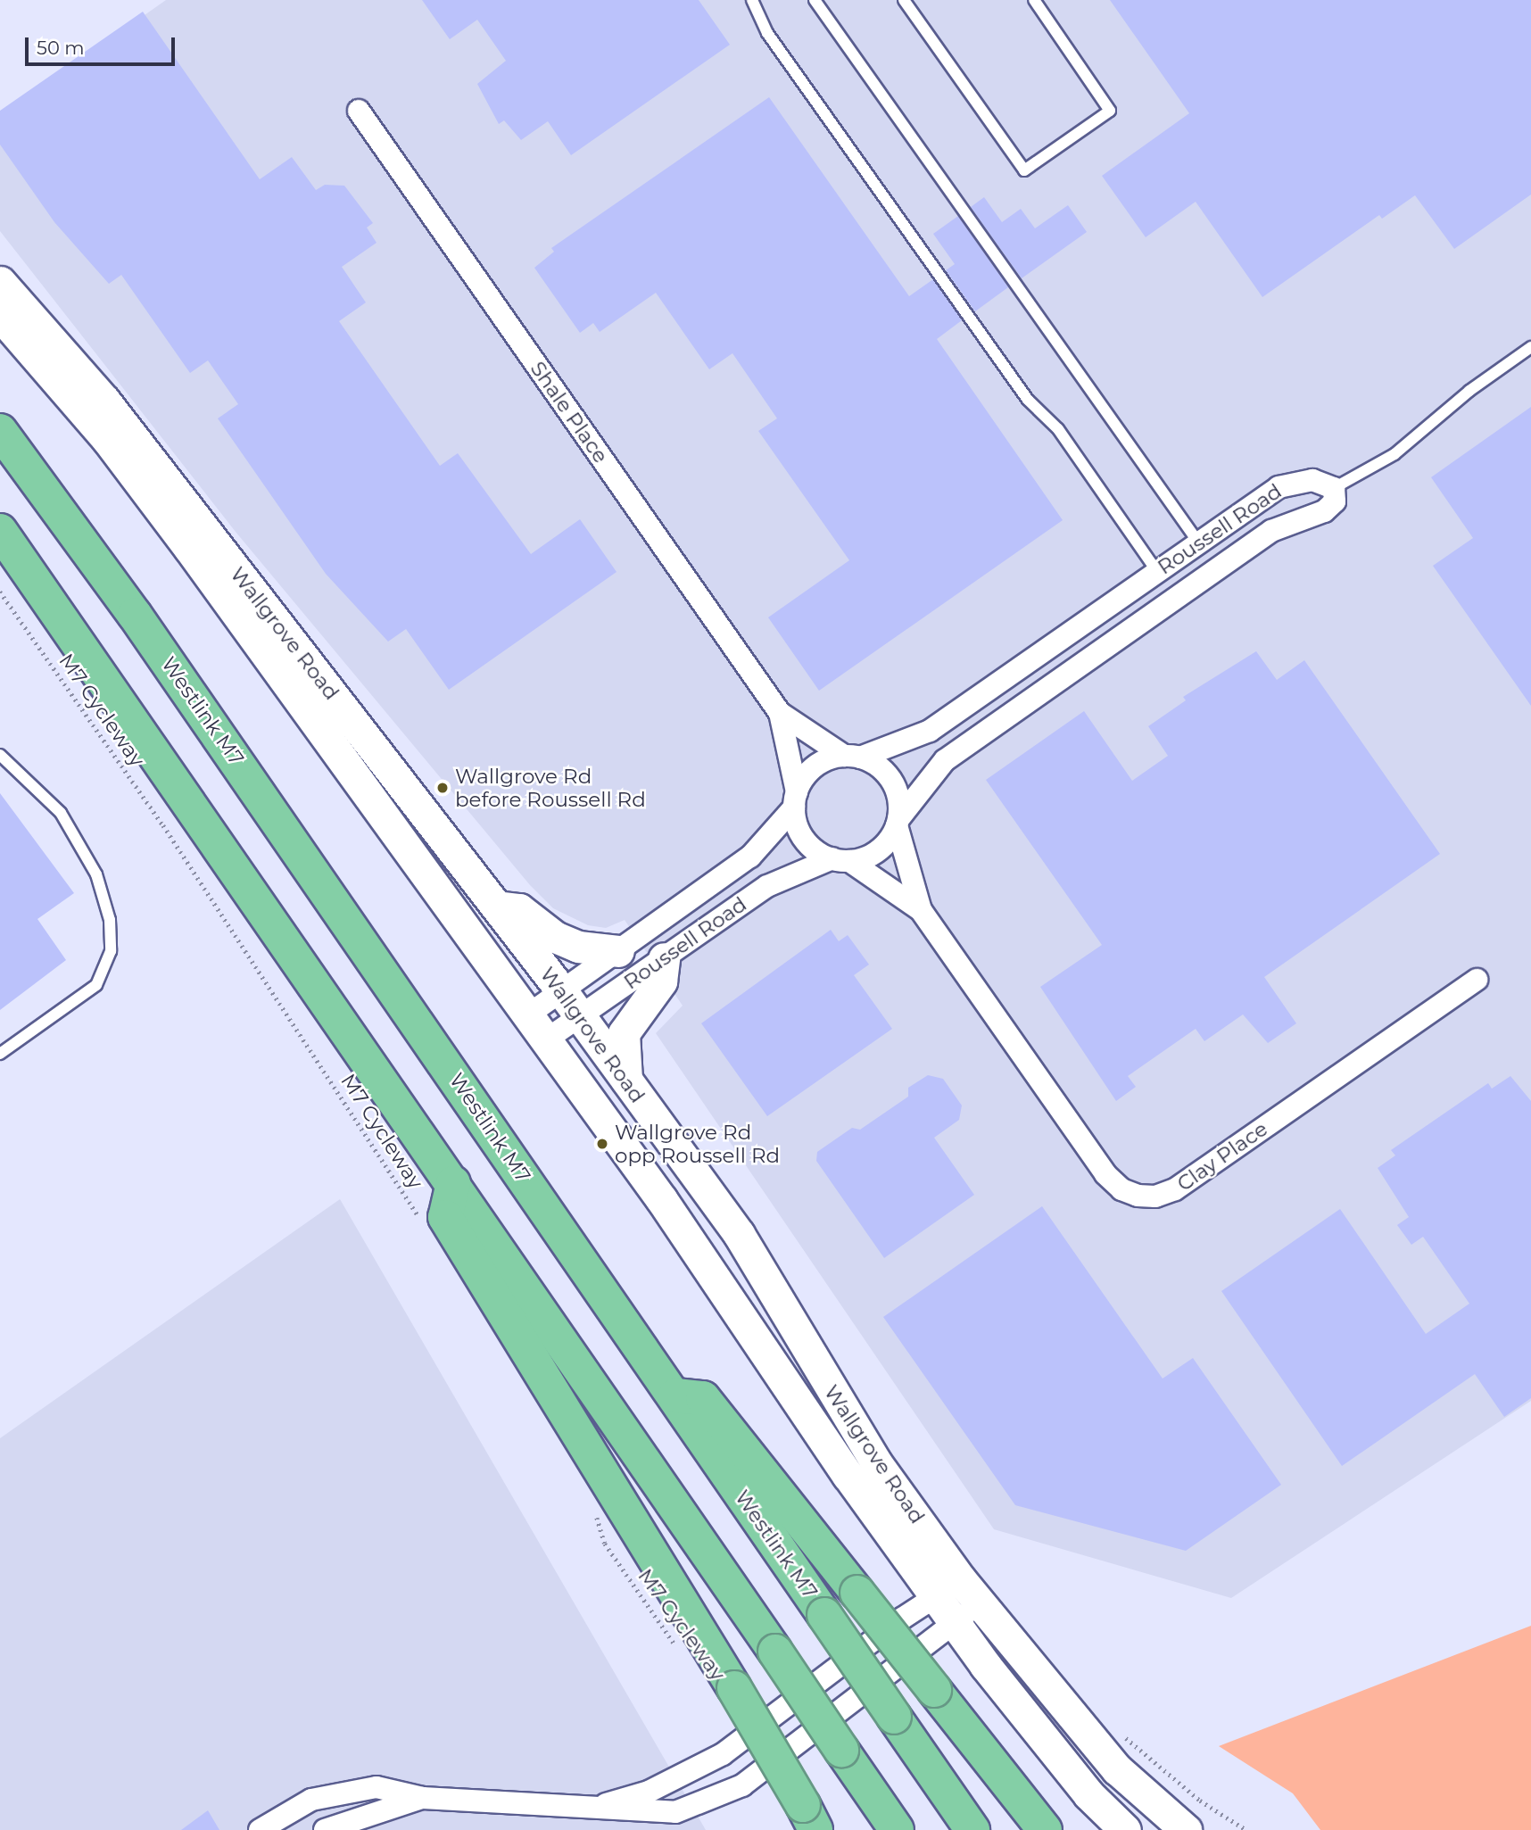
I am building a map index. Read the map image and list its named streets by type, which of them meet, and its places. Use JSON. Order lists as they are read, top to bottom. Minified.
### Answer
{"streets":{"highway":["Westlink M7"],"main road":["Wallgrove Road"],"street":["Shale Place","Roussell Road","Clay Place"],"path":["M7 Cycleway"]},"crossings":[["Shale Place","Roussell Road"],["Shale Place","Clay Place"],["Roussell Road","Wallgrove Road"],["Roussell Road","Clay Place"]],"places":["Wallgrove Rd before Roussell Rd","Wallgrove Rd opp Roussell Rd"],"scale_bar":"50 m"}
